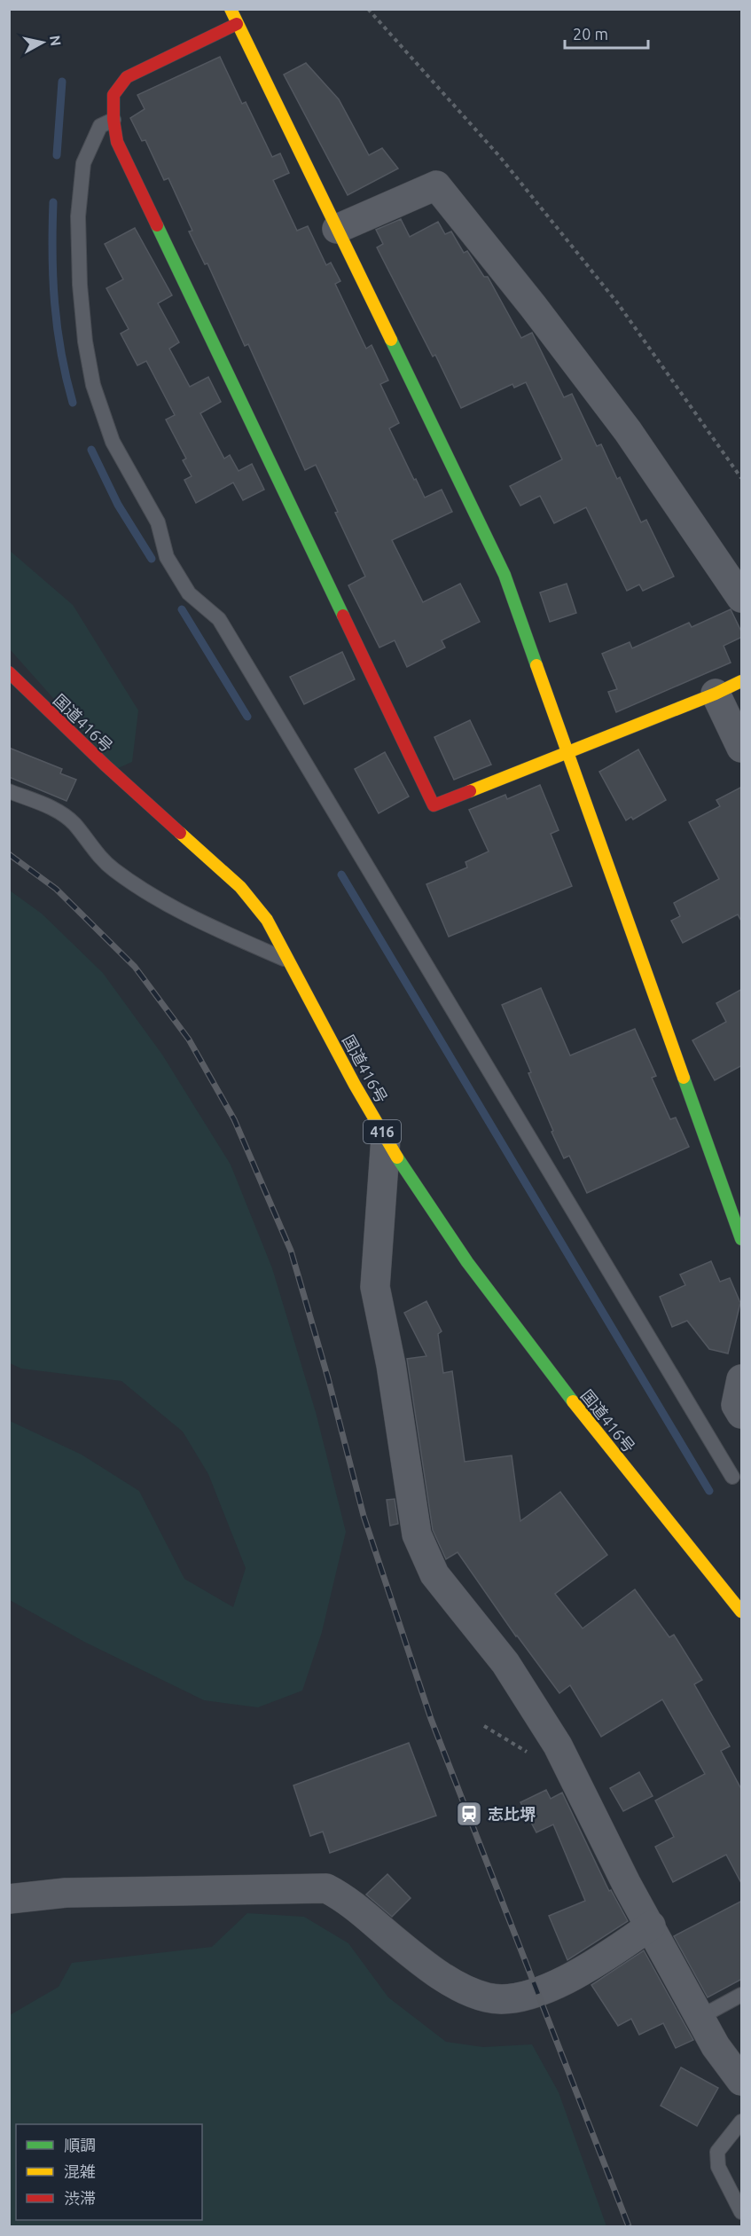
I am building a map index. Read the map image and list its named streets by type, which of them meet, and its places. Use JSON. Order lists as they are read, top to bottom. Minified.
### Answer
{"streets":{"main road":["国道416号","416"]},"places":{"station":["志比堺"]},"legend":["順調","混雑","渋滞"],"scale_bar":"20 m","north":"right"}
